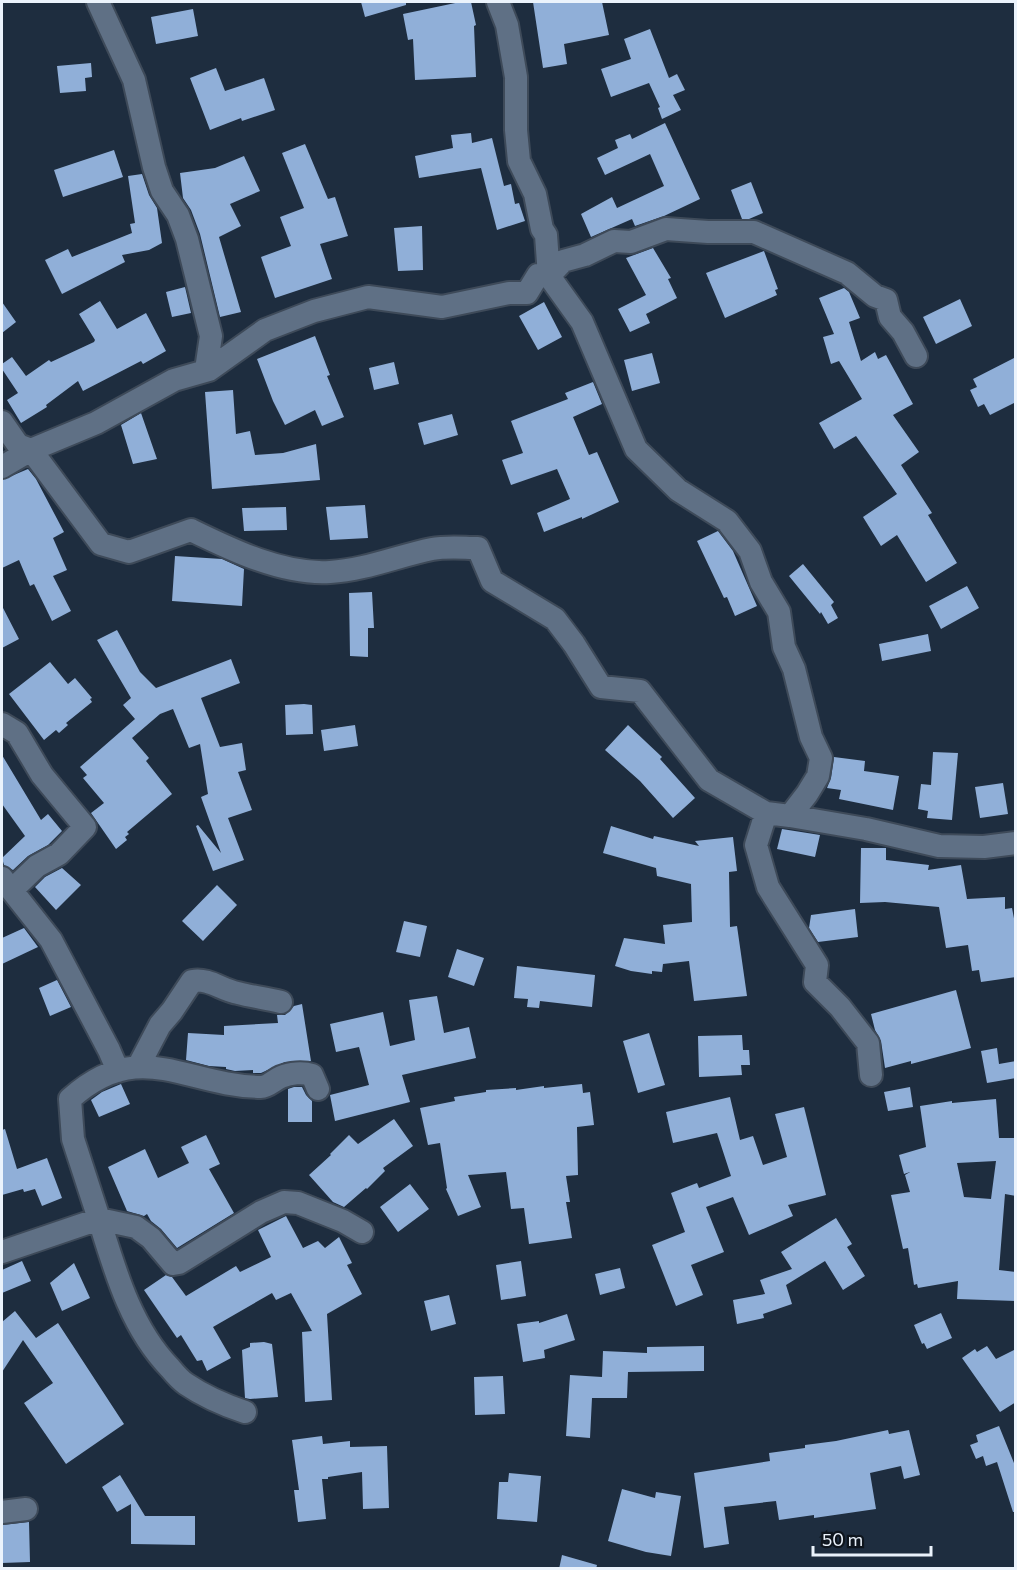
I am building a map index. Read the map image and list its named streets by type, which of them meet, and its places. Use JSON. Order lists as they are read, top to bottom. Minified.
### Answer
{"scale_bar":"50 m"}
